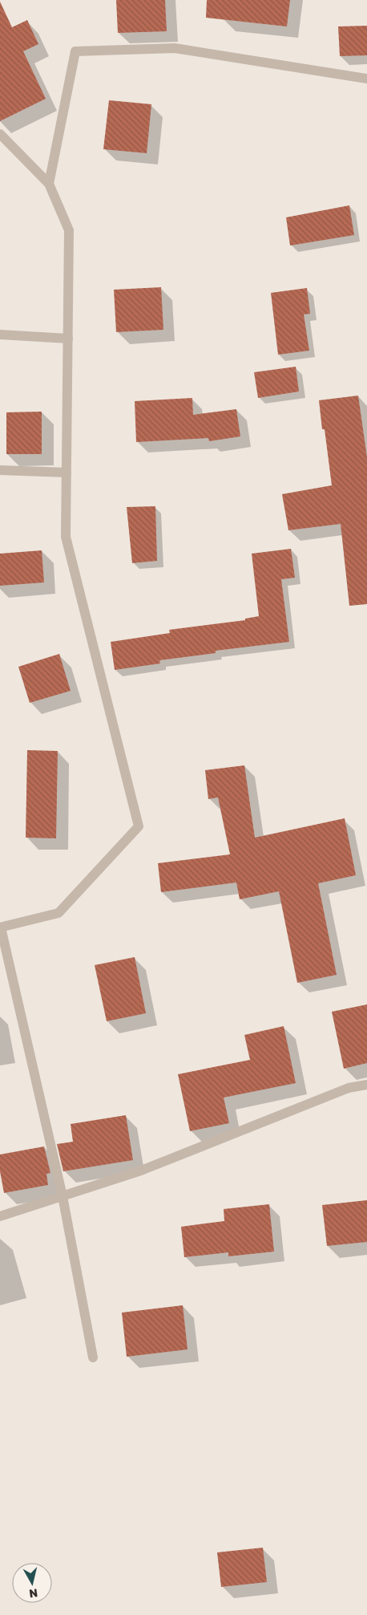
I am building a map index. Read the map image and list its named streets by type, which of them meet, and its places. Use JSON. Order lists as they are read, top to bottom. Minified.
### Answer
{"north":"bottom"}
